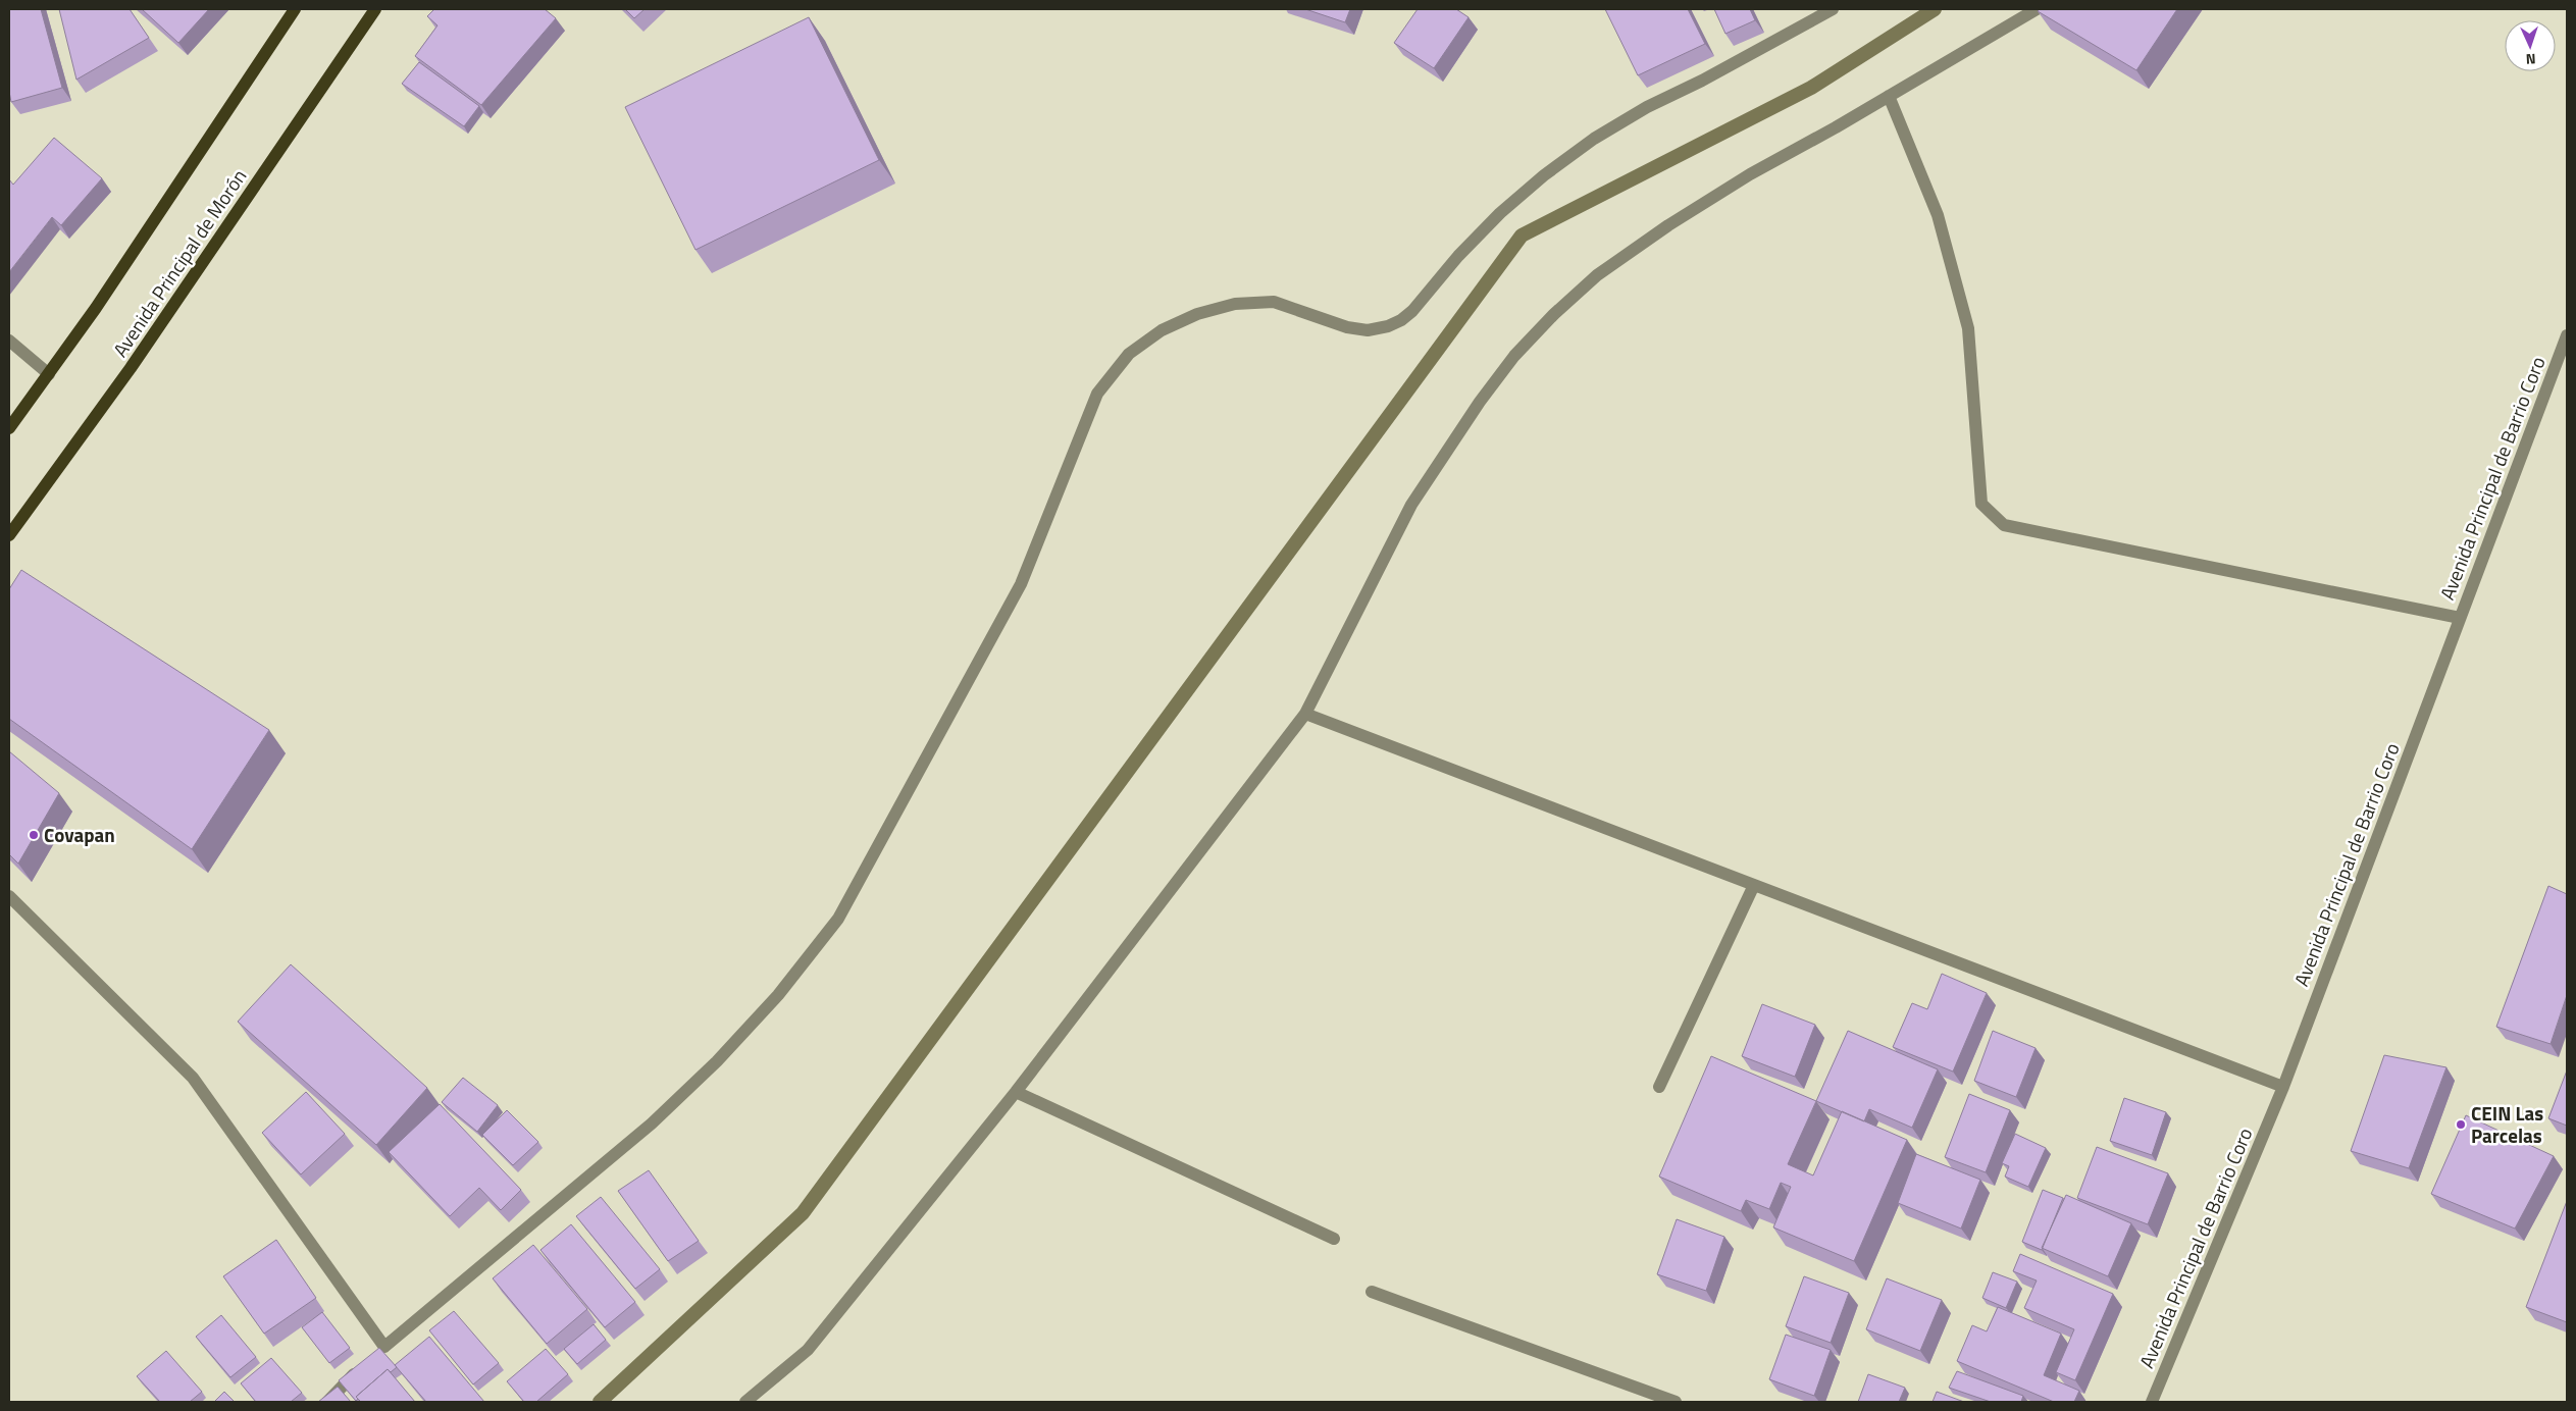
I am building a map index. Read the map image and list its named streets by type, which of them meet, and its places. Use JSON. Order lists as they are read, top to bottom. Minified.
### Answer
{"streets":{"main road":["Avenida Principal de Morón"],"street":["Avenida Principal de Barrio Coro"]},"places":["Covapan","CEIN Las Parcelas"],"north":"bottom"}
